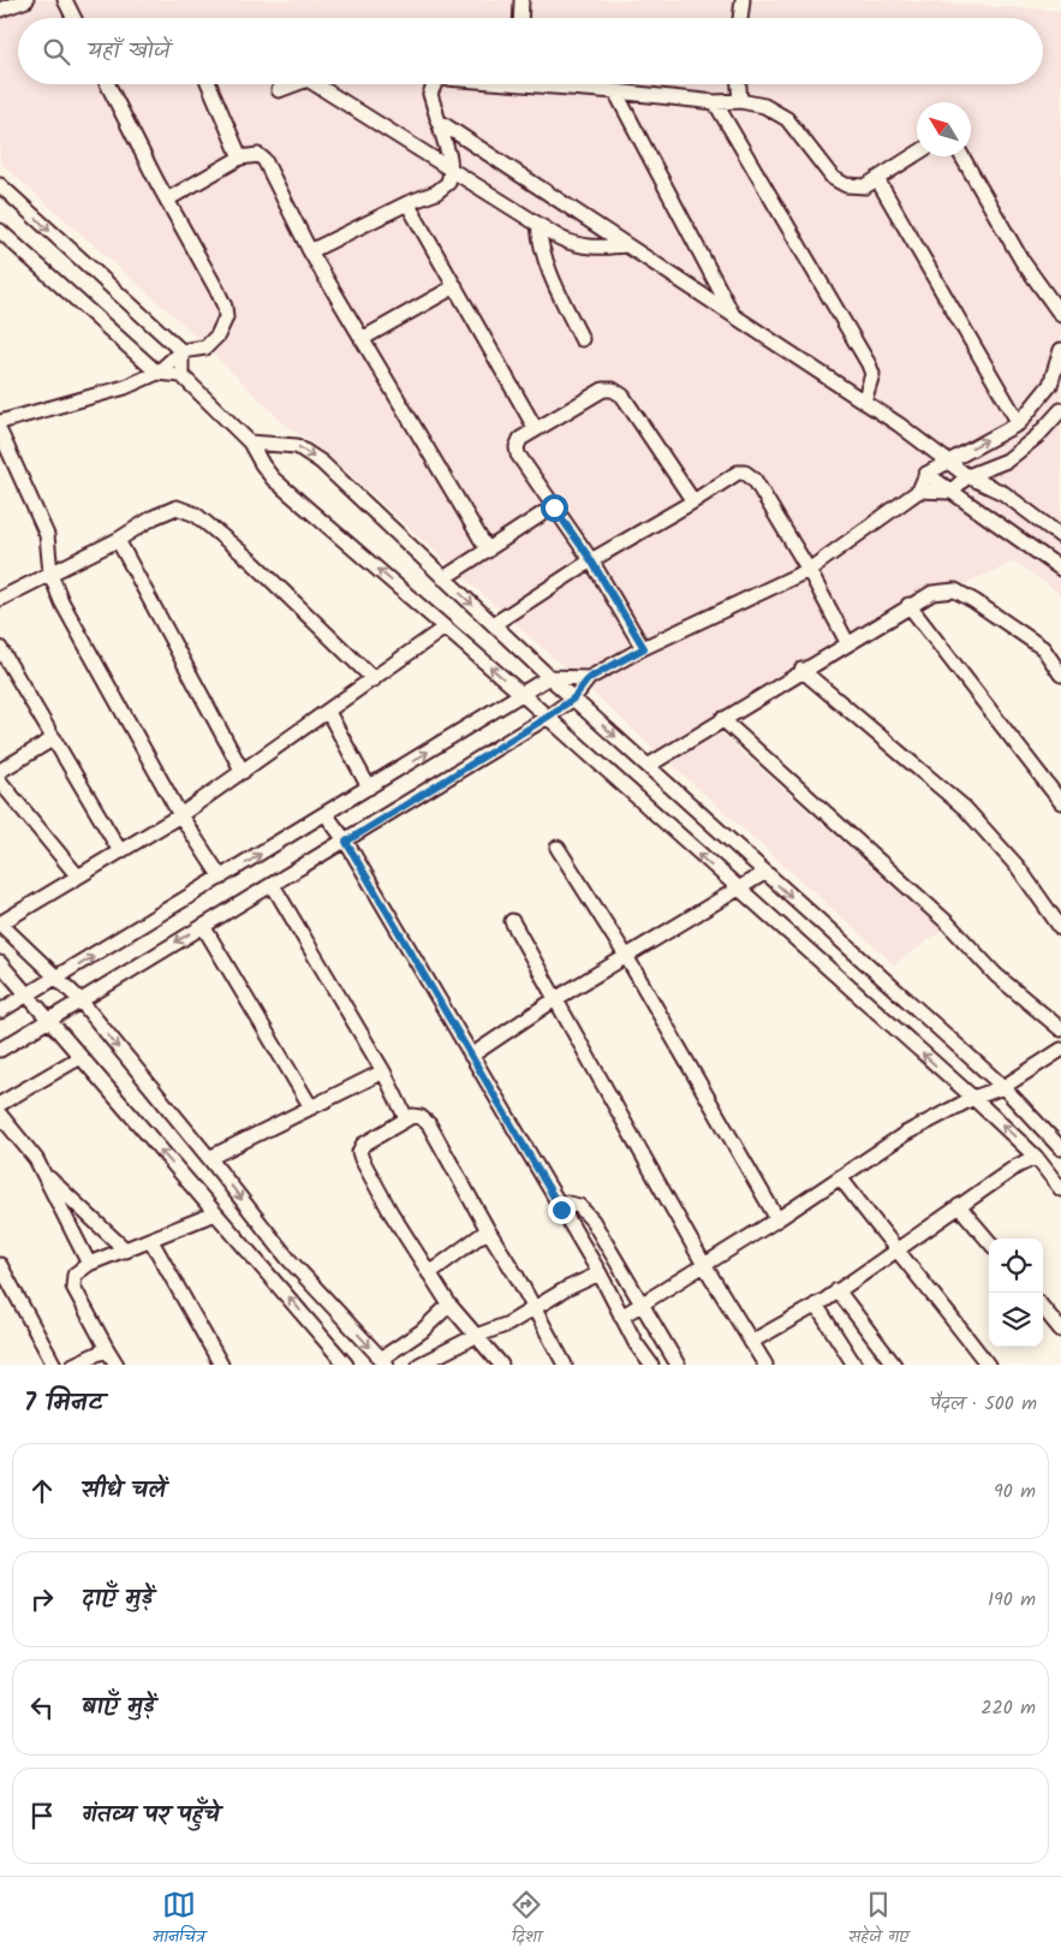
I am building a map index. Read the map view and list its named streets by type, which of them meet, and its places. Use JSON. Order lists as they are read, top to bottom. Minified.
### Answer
{"north":"top left","page":{"search":"यहाँ खोजें","heading":["7 मिनट","पैदल · 500 m"],"list":[["सीधे चलें","90 m"],["दाएँ मुड़ें","190 m"],["बाएँ मुड़ें","220 m"],"गंतव्य पर पहुँचे"],"nav":["मानचित्र","दिशा","सहेजे गए"]}}
